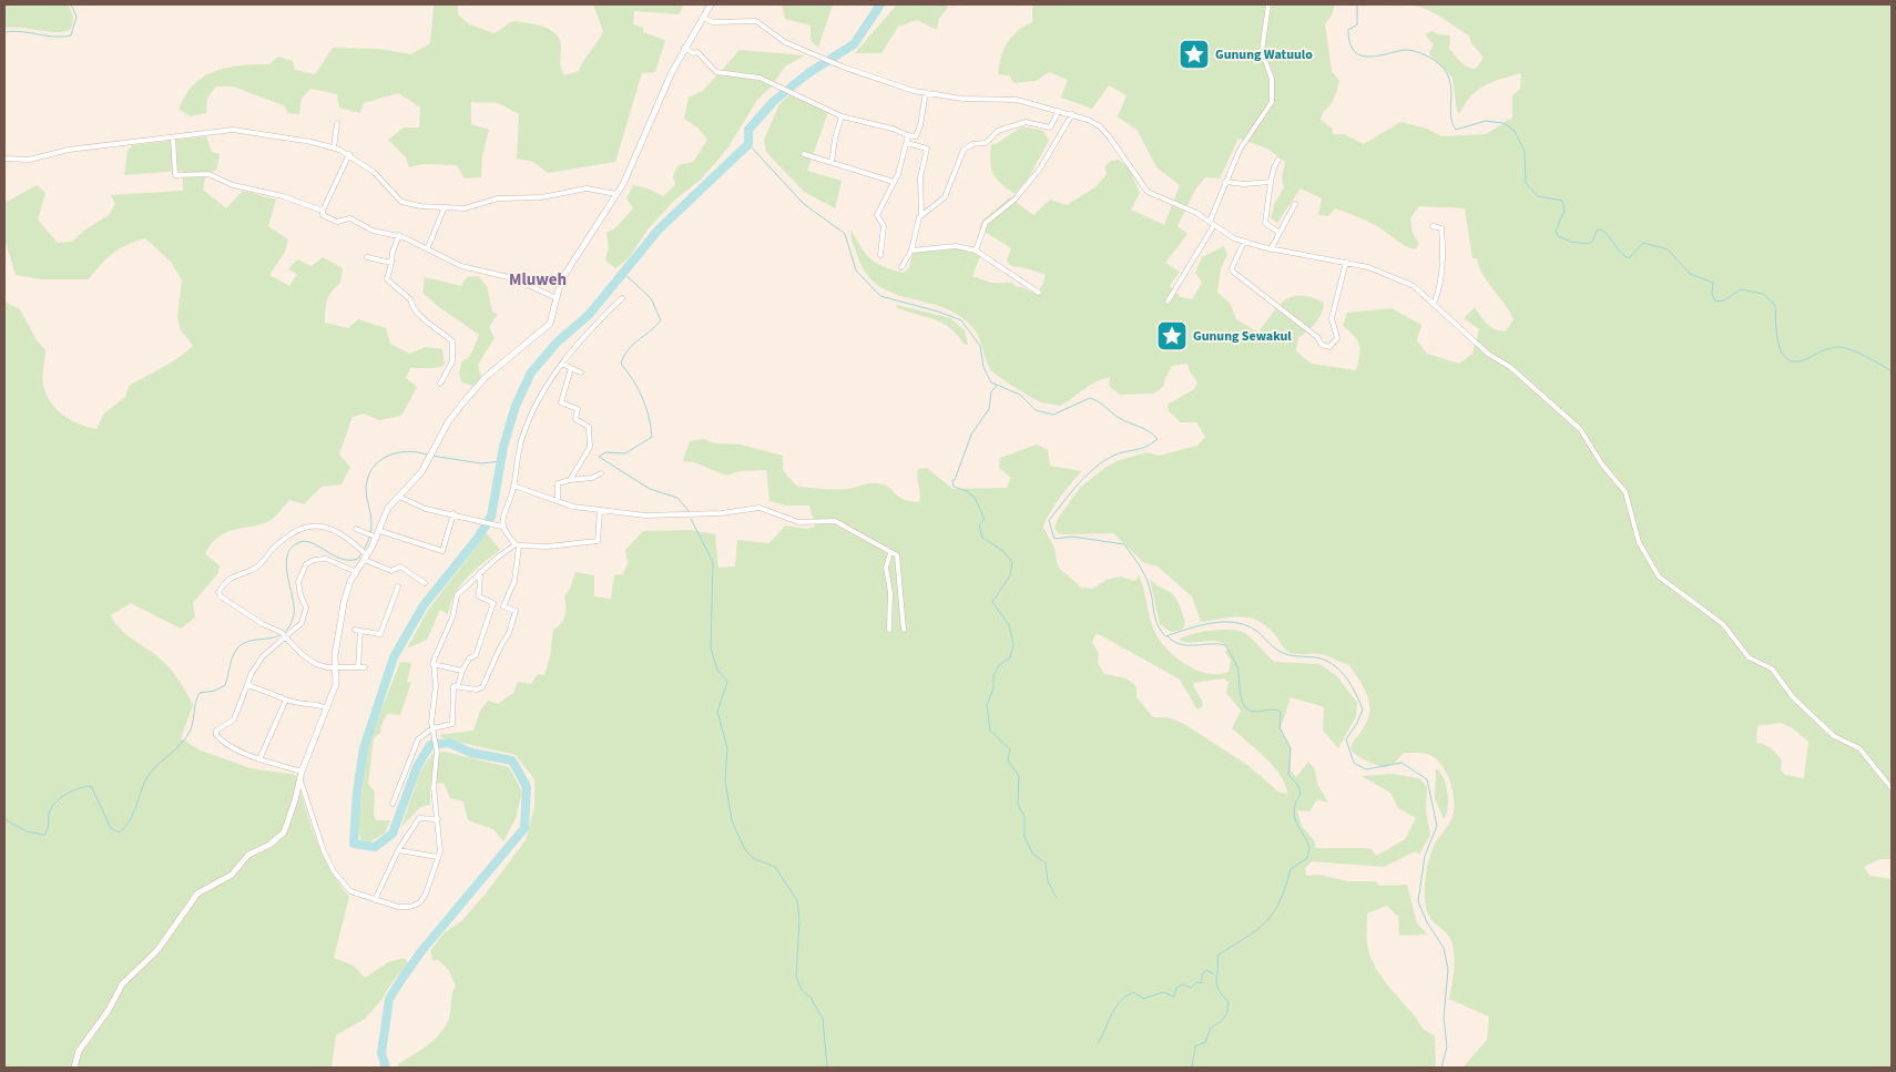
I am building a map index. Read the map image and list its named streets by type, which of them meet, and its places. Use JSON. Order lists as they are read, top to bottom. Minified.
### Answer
{"districts":["Mluweh"],"places":{"place":["Gunung Watuulo","Gunung Sewakul"]}}
